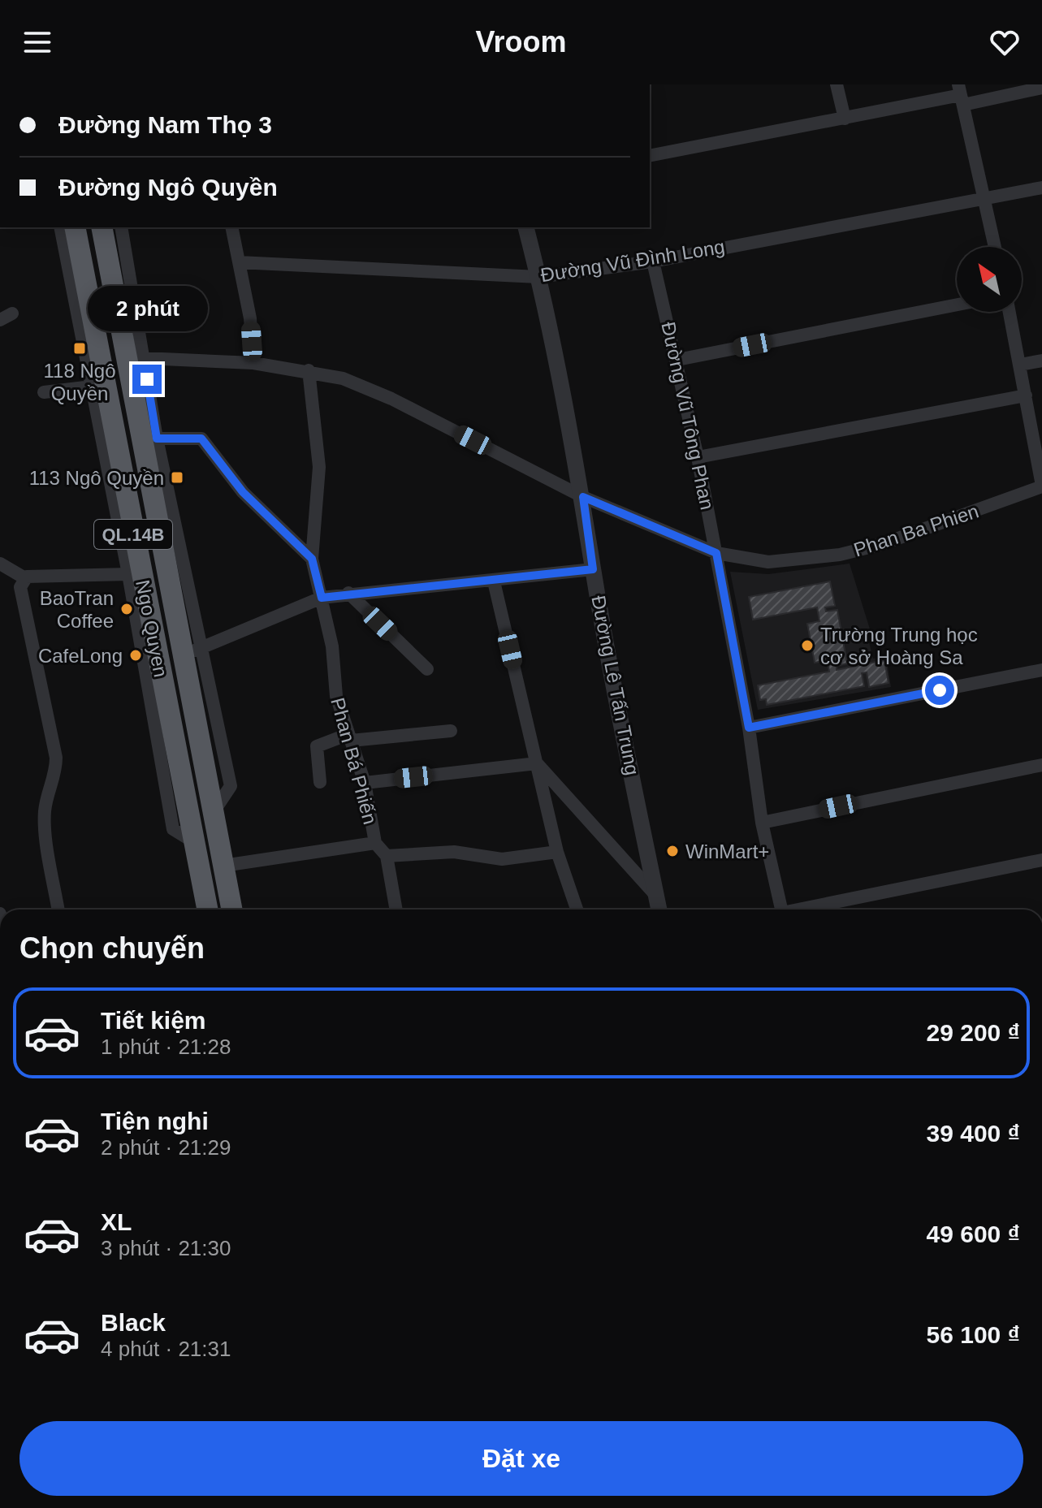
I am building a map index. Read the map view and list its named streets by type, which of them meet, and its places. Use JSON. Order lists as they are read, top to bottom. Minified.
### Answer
{"streets":{"highway":["QL.14B","Ngo Quyen"],"street":["Đường Vũ Đình Long","Đường Vũ Tông Phan","Phan Ba Phien","Đường Lê Tấn Trung","Phan Bá Phiến"]},"crossings":[["Đường Vũ Đình Long","Đường Vũ Tông Phan"],["Đường Vũ Đình Long","Đường Lê Tấn Trung"],["Đường Vũ Tông Phan","Phan Ba Phien"],["Phan Ba Phien","Ngo Quyen"],["Phan Ba Phien","Đường Lê Tấn Trung"],["Phan Ba Phien","Phan Bá Phiến"]],"places":{"transit":["118 Ngô Quyền","113 Ngô Quyền"],"other":["BaoTran Coffee","Trường Trung học cơ sở Hoàng Sa","CafeLong","WinMart+"]},"north":"top left","page":{"header":"Vroom","banner":["Đường Nam Thọ 3","Đường Ngô Quyền"],"bubble":"2 phút","heading":"Chọn chuyến","list":[{"name":"Tiết kiệm","note":"1 phút · 21:28","value":"29 200 ₫"},{"name":"Tiện nghi","note":"2 phút · 21:29","value":"39 400 ₫"},{"name":"XL","note":"3 phút · 21:30","value":"49 600 ₫"},{"name":"Black","note":"4 phút · 21:31","value":"56 100 ₫"}],"buttons":"Đặt xe"}}
